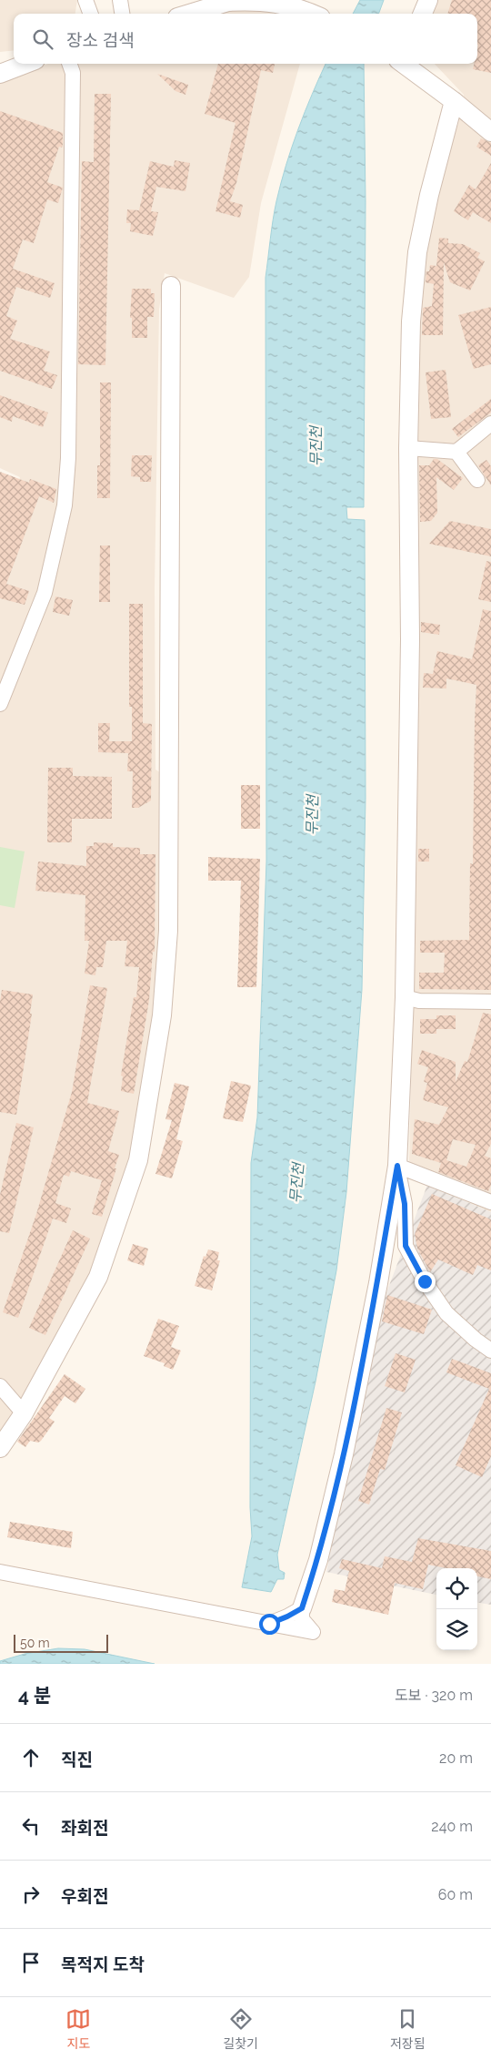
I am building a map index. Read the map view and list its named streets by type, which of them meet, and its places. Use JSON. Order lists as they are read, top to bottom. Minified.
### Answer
{"water":["무진천"],"scale_bar":"50 m","page":{"search":"장소 검색","scale":"50 m","heading":["4 분","도보 · 320 m"],"list":[["직진","20 m"],["좌회전","240 m"],["우회전","60 m"],"목적지 도착"],"nav":["지도","길찾기","저장됨"]}}
